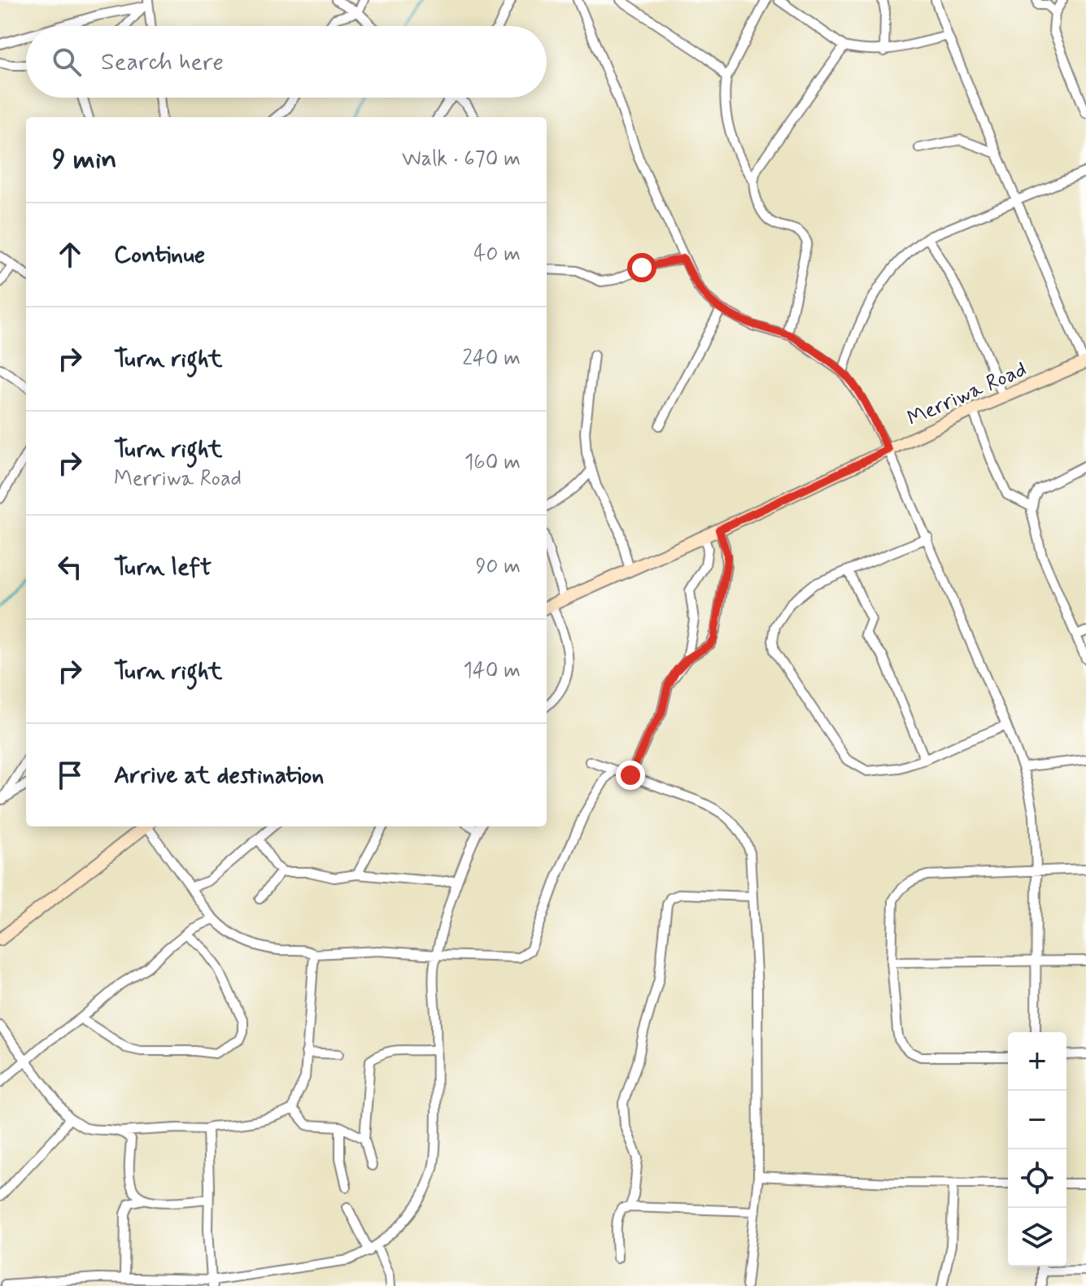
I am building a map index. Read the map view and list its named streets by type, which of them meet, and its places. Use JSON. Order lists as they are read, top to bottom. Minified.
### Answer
{"streets":{"street":["Merriwa Road"]},"page":{"search":"Search here","heading":["9 min","Walk · 670 m"],"list":[["Continue","40 m"],["Turn right","240 m"],["Turn right","Merriwa Road","160 m"],["Turn left","90 m"],["Turn right","140 m"],"Arrive at destination"],"map_buttons":["+","−"]}}
